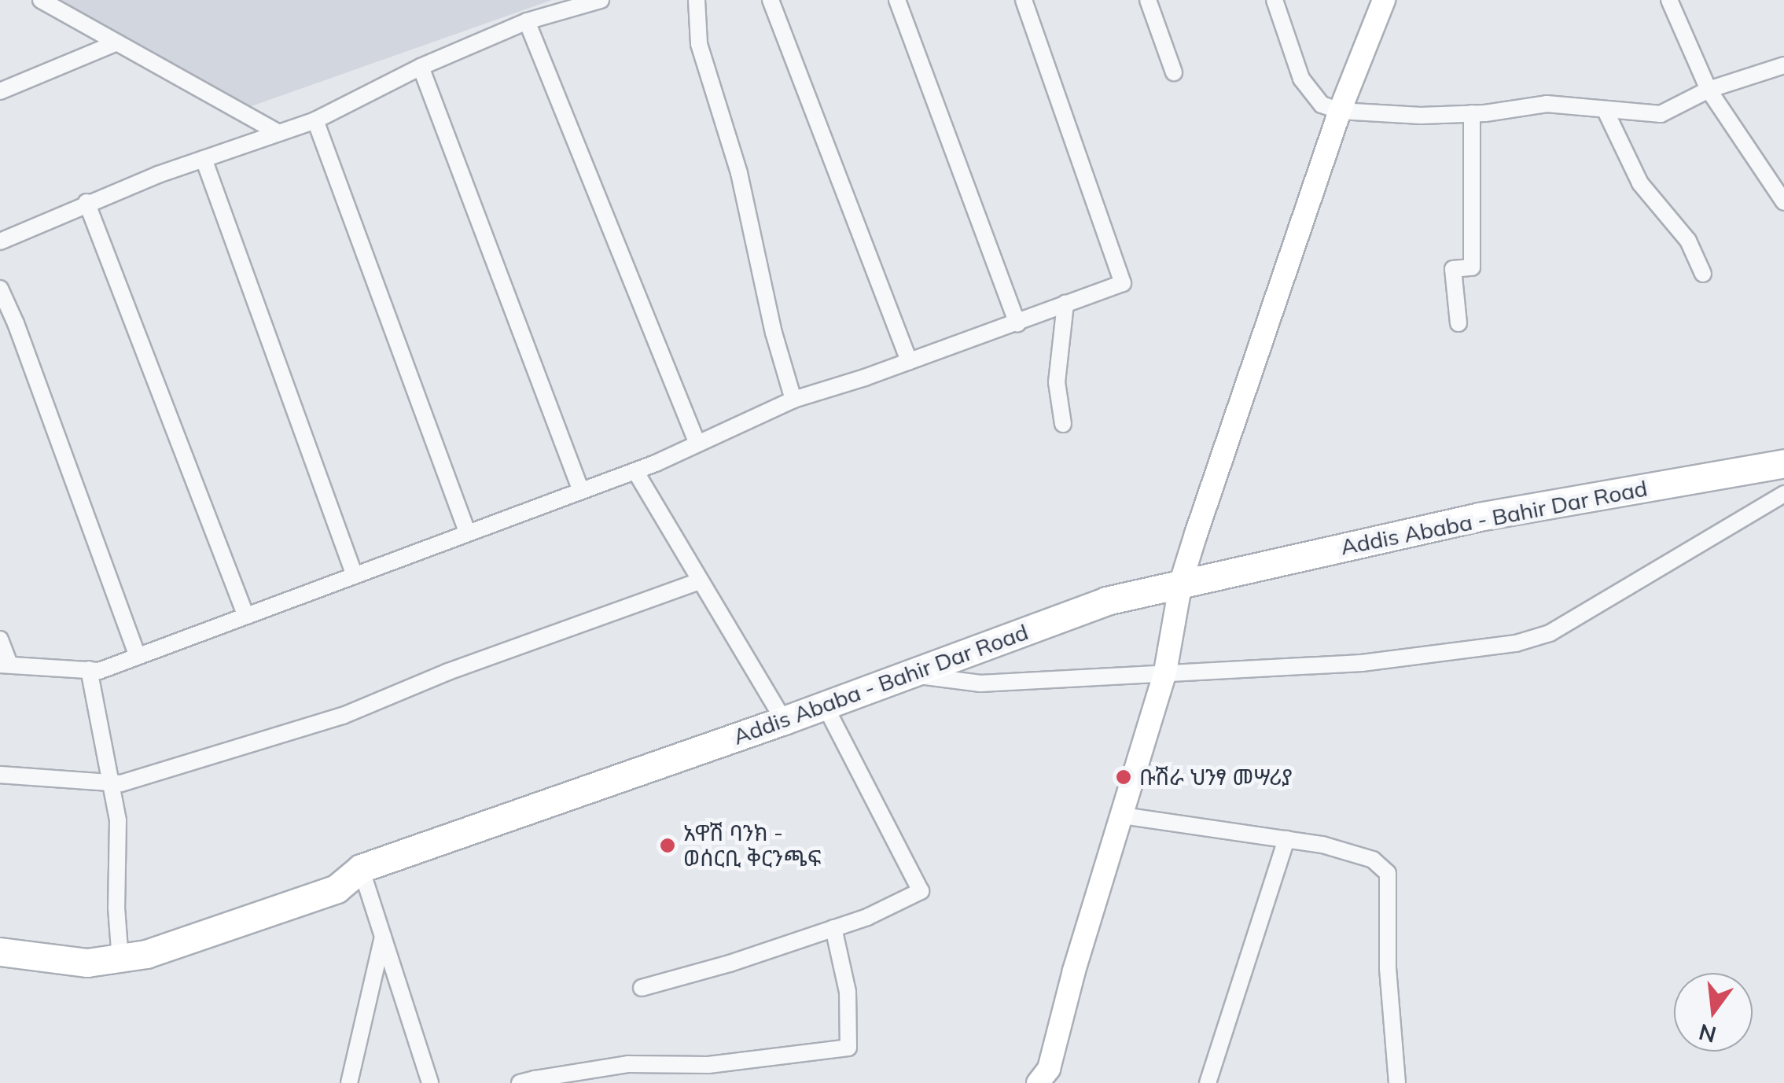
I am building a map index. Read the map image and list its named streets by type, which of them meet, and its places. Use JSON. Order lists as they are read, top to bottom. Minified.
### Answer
{"streets":{"highway":["Addis Ababa - Bahir Dar Road"]},"places":["ቡሽራ ህንፃ መሣሪያ","አዋሽ ባንክ - ወሰርቢ ቅርንጫፍ"],"north":"bottom"}
